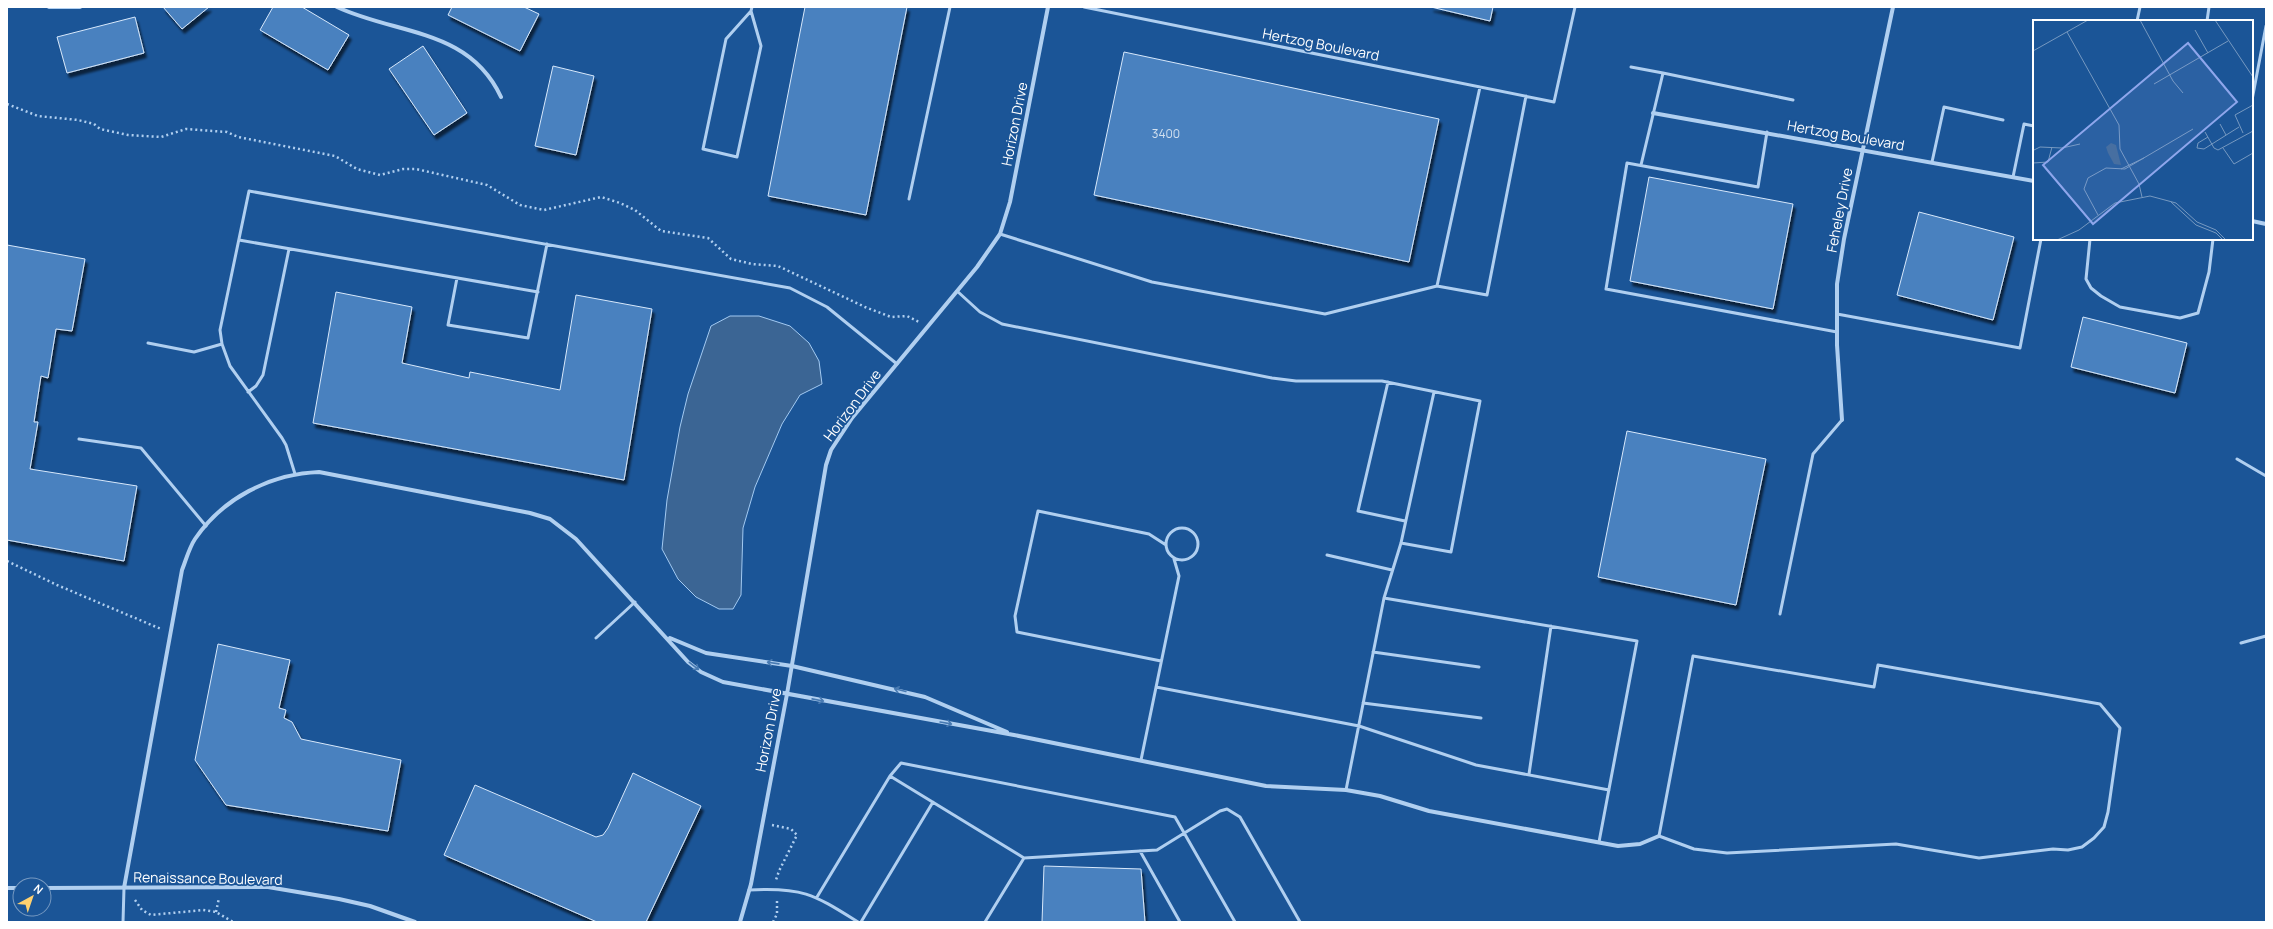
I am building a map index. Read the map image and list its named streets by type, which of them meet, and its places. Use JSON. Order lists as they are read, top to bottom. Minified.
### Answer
{"streets":{"street":["Hertzog Boulevard","Horizon Drive","Feheley Drive","Renaissance Boulevard"]},"crossings":[["Hertzog Boulevard","Feheley Drive"]],"house_numbers":["3400"],"north":"top right"}
